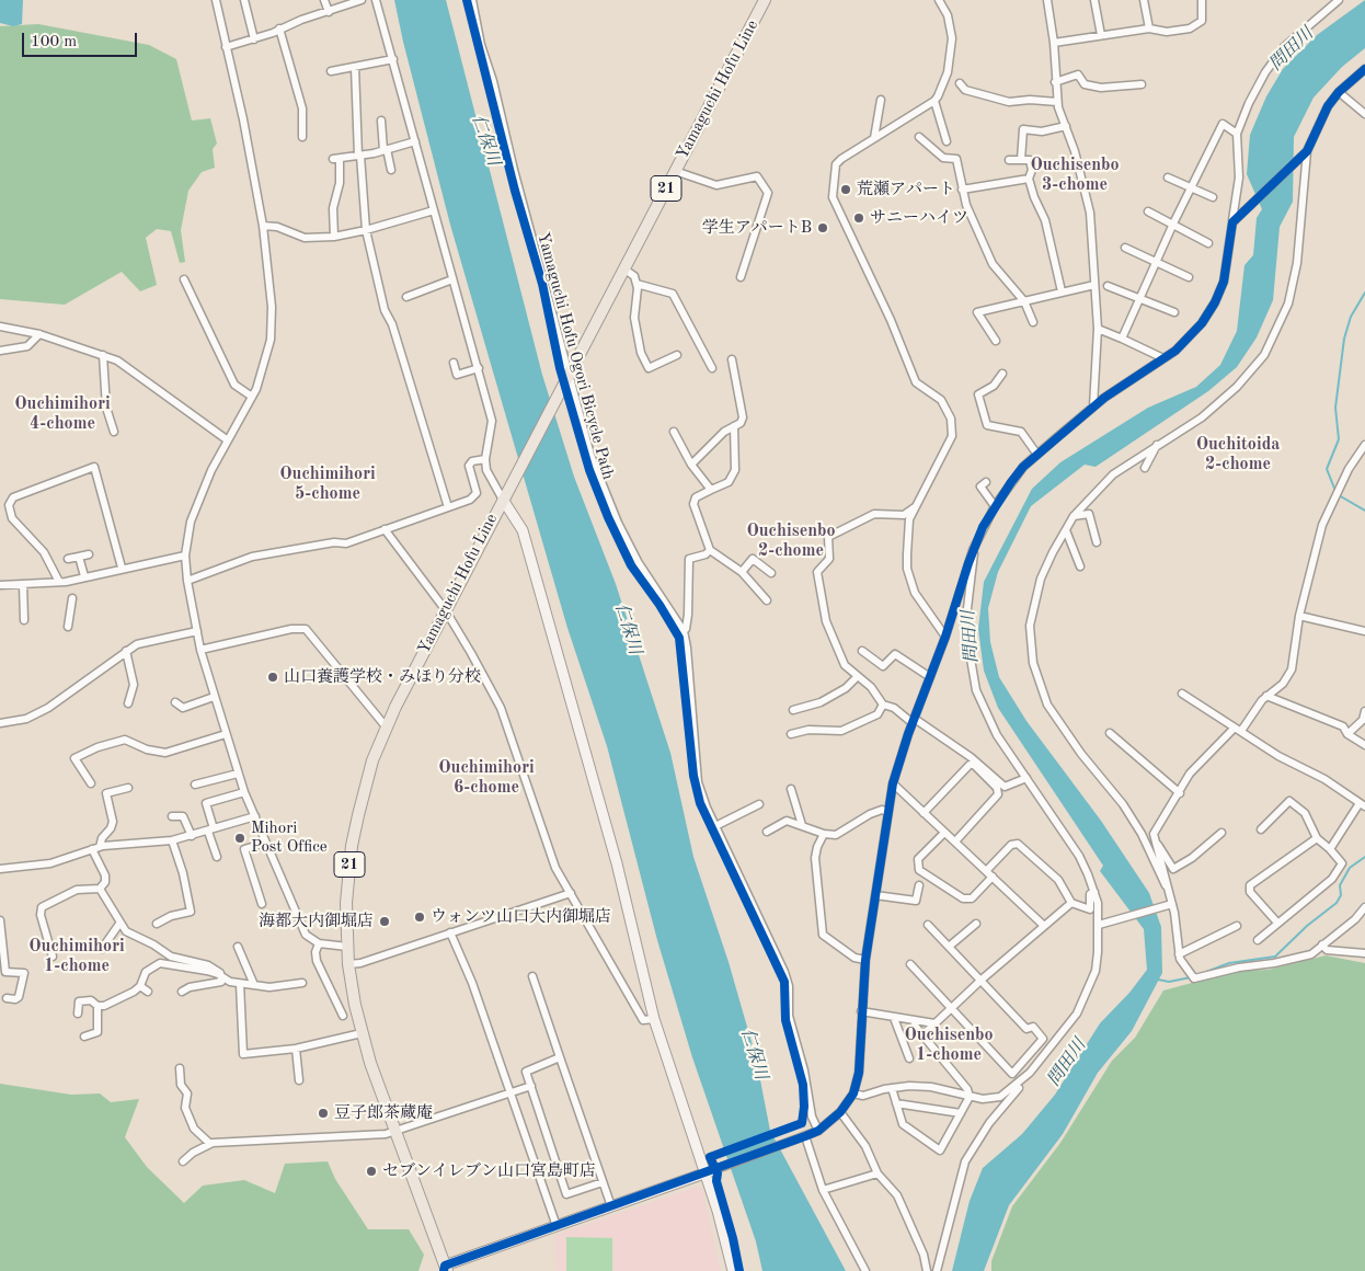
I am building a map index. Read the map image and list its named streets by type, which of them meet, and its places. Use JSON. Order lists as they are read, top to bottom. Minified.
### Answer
{"streets":{"main road":["Yamaguchi Hofu Line","21"],"cycle path":["Yamaguchi Hofu Ogori Bicycle Path"]},"districts":["Ouchisenbo 3-chome","Ouchimihori 4-chome","Ouchitoida 2-chome","Ouchimihori 5-chome","Ouchisenbo 2-chome","Ouchimihori 6-chome","Ouchimihori 1-chome","Ouchisenbo 1-chome"],"water":["問田川","仁保川"],"places":["荒瀬アパート","サニーハイツ","学生アパートB","山口養護学校・みほり分校","Mihori Post Office","ウォンツ山口大内御堀店","海都大内御堀店","豆子郎茶蔵庵","セブンイレブン山口宮島町店"],"scale_bar":"100 m"}
